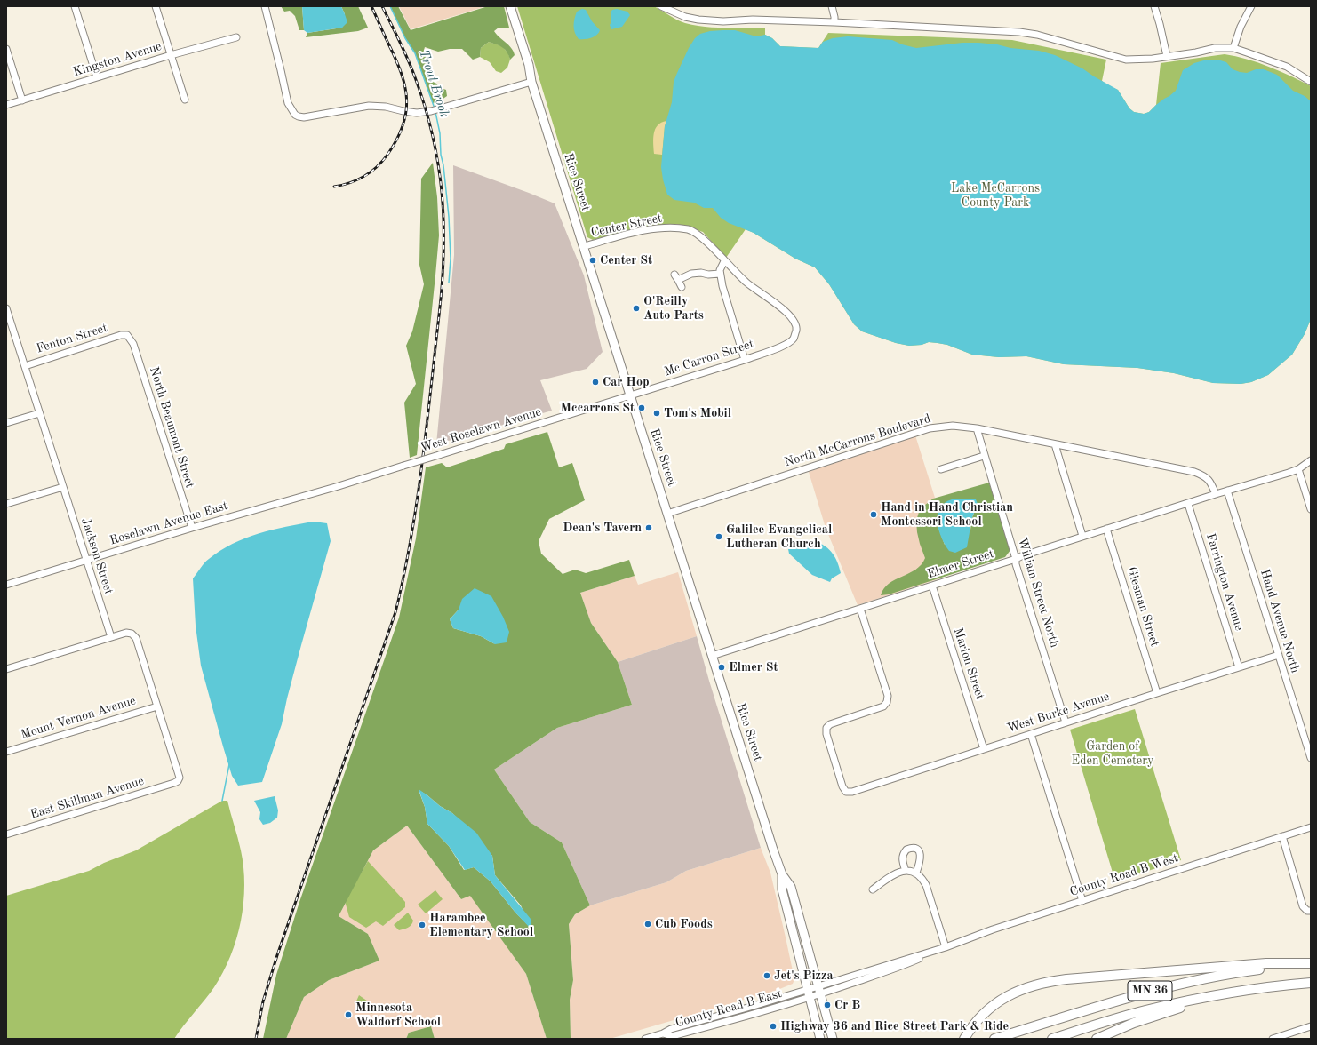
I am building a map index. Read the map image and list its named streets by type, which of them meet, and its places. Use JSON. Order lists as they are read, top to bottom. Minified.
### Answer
{"streets":{"highway":["MN 36"],"main road":["Rice Street"],"street":["Kingston Avenue","Center Street","Fenton Street","Mc Carron Street","North Beaumont Street","West Roselawn Avenue","North McCarrons Boulevard","Roselawn Avenue East","Jackson Street","Elmer Street","Farrington Avenue","William Street North","Giesman Street","Hand Avenue North","Marion Street","West Burke Avenue","Mount Vernon Avenue","East Skillman Avenue","County Road B West","County Road B East"]},"crossings":[["Rice Street","Center Street"],["Rice Street","Mc Carron Street"],["Rice Street","West Roselawn Avenue"],["Rice Street","North McCarrons Boulevard"],["Rice Street","Elmer Street"],["Rice Street","County Road B West"],["Rice Street","County Road B East"],["Center Street","Mc Carron Street"],["Fenton Street","North Beaumont Street"],["Fenton Street","Jackson Street"],["Mc Carron Street","West Roselawn Avenue"],["North Beaumont Street","Roselawn Avenue East"],["West Roselawn Avenue","Roselawn Avenue East"],["North McCarrons Boulevard","Elmer Street"],["North McCarrons Boulevard","William Street North"],["Roselawn Avenue East","Jackson Street"],["Elmer Street","Farrington Avenue"],["Elmer Street","William Street North"],["Elmer Street","Giesman Street"],["Elmer Street","Hand Avenue North"],["Elmer Street","Marion Street"],["Elmer Street","West Burke Avenue"],["Farrington Avenue","West Burke Avenue"],["William Street North","West Burke Avenue"],["Giesman Street","West Burke Avenue"],["Hand Avenue North","West Burke Avenue"],["Marion Street","West Burke Avenue"],["Mount Vernon Avenue","East Skillman Avenue"],["County Road B West","County Road B East"]],"water":["Trout Brook"],"parks":["Lake McCarrons County Park","Garden of Eden Cemetery"],"places":["Center St","O'Reilly Auto Parts","Car Hop","Mccarrons St","Tom's Mobil","Hand in Hand Christian Montessori School","Dean's Tavern","Galilee Evangelical Lutheran Church","Elmer St","Cub Foods","Harambee Elementary School","Jet's Pizza","Cr B","Minnesota Waldorf School","Highway 36 and Rice Street Park & Ride"]}
